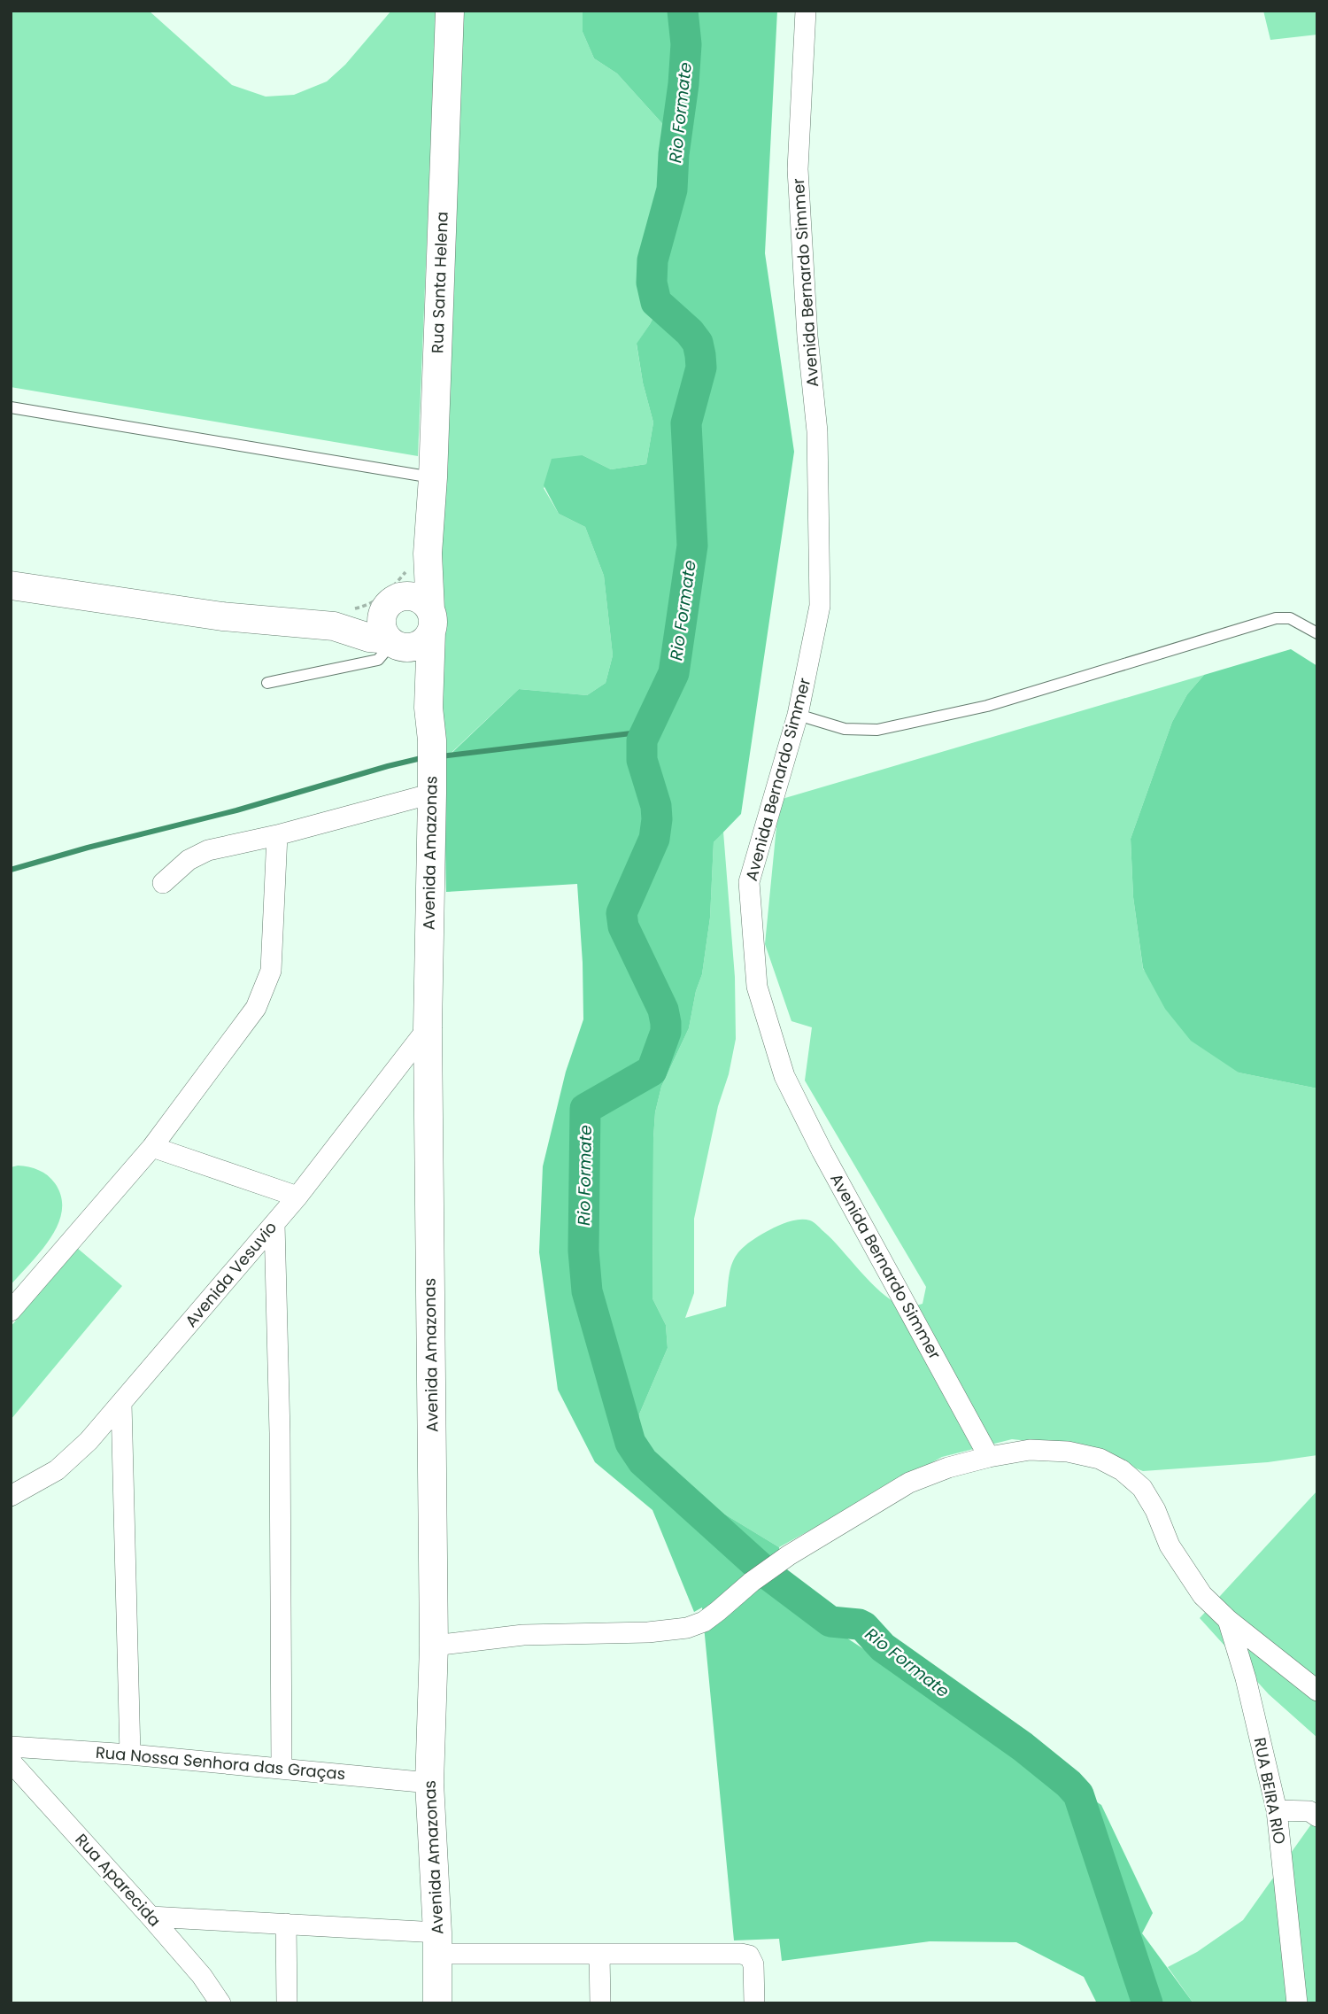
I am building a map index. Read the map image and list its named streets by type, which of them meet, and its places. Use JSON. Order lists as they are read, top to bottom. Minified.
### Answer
{"streets":{"street":["Rua Santa Helena","Avenida Bernardo Simmer","Avenida Amazonas","Avenida Vesuvio","Rua Nossa Senhora das Graças","RUA BEIRA RIO","Rua Aparecida"]},"crossings":[["Rua Santa Helena","Avenida Amazonas"],["Avenida Amazonas","Avenida Vesuvio"],["Avenida Amazonas","Rua Nossa Senhora das Graças"]],"water":["Rio Formate"]}
